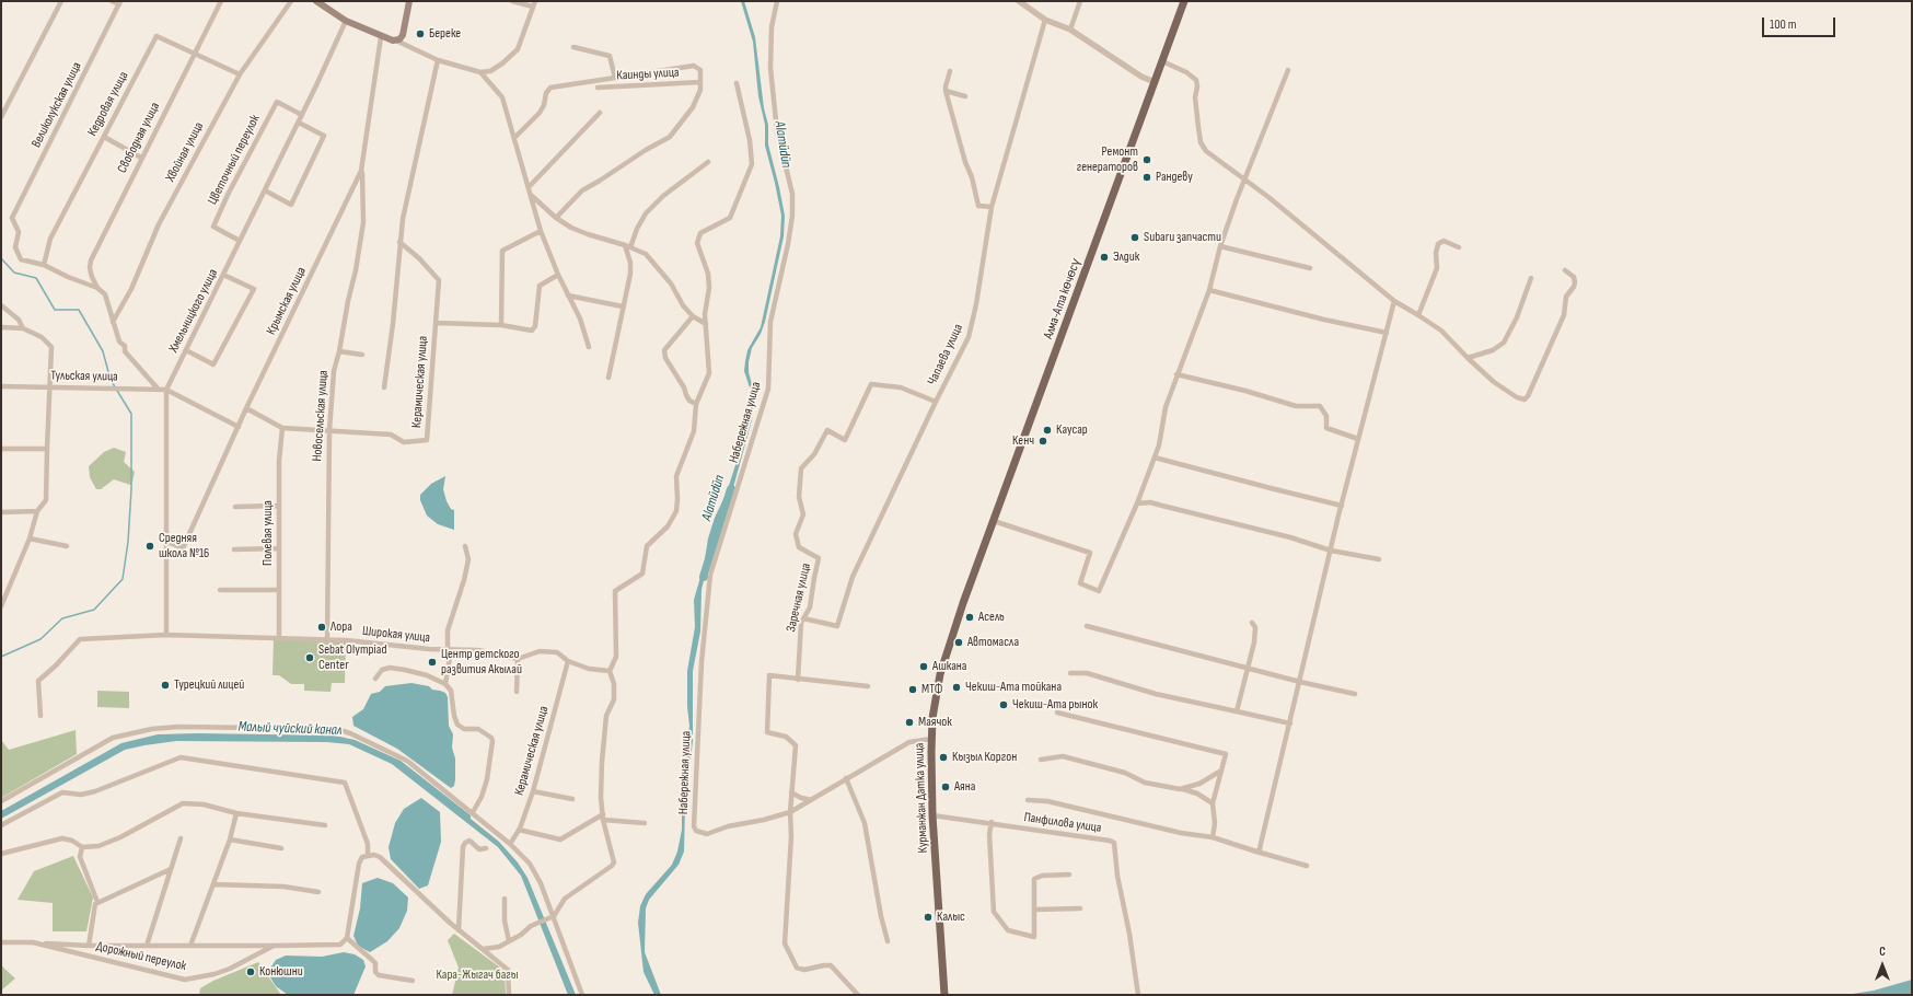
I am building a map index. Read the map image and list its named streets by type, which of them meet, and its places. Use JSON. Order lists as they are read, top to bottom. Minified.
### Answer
{"streets":{"main road":["Алма-Ата көчөсү","Курманжан Датка улица"],"street":["Каинды улица","Кедровая улица","Великолукская улица","Свободная улица","Хвойная улица","Цветочный переулок","Крымская улица","Хмельницкого улица","Чапаева улица","Тульская улица","Керамическая улица","Новосельская улица","Набережная улица","Полевая улица","Заречная улица","Широкая улица","Панфилова улица","Дорожный переулок"]},"crossings":[["Кедровая улица","Великолукская улица"],["Кедровая улица","Свободная улица"],["Кедровая улица","Хвойная улица"],["Свободная улица","Хвойная улица"],["Свободная улица","Тульская улица"],["Цветочный переулок","Хмельницкого улица"],["Алма-Ата көчөсү","Курманжан Датка улица"],["Крымская улица","Хмельницкого улица"],["Крымская улица","Новосельская улица"],["Хмельницкого улица","Тульская улица"],["Хмельницкого улица","Широкая улица"],["Чапаева улица","Заречная улица"],["Керамическая улица","Новосельская улица"],["Новосельская улица","Широкая улица"],["Набережная улица","Курманжан Датка улица"],["Полевая улица","Широкая улица"],["Курманжан Датка улица","Панфилова улица"]],"water":["Alamüdün","Малый чуйский канал"],"parks":["Кара-Жыгач багы"],"places":["Береке","Ремонт генераторов","Рандеву","Subaru запчасти","Элдик","Каусар","Кенч","Средняя школа №16","Асель","Лора","Автомасла","Sebat Olympiad Center","Центр детского развития Акылай","Ашкана","Турецкий лицей","Чекиш-Ата тойкана","МТФ","Чекиш-Ата рынок","Маячок","Кызыл Коргон","Аяна","Калыс","Конюшни"],"scale_bar":"100 m","north":"top"}
